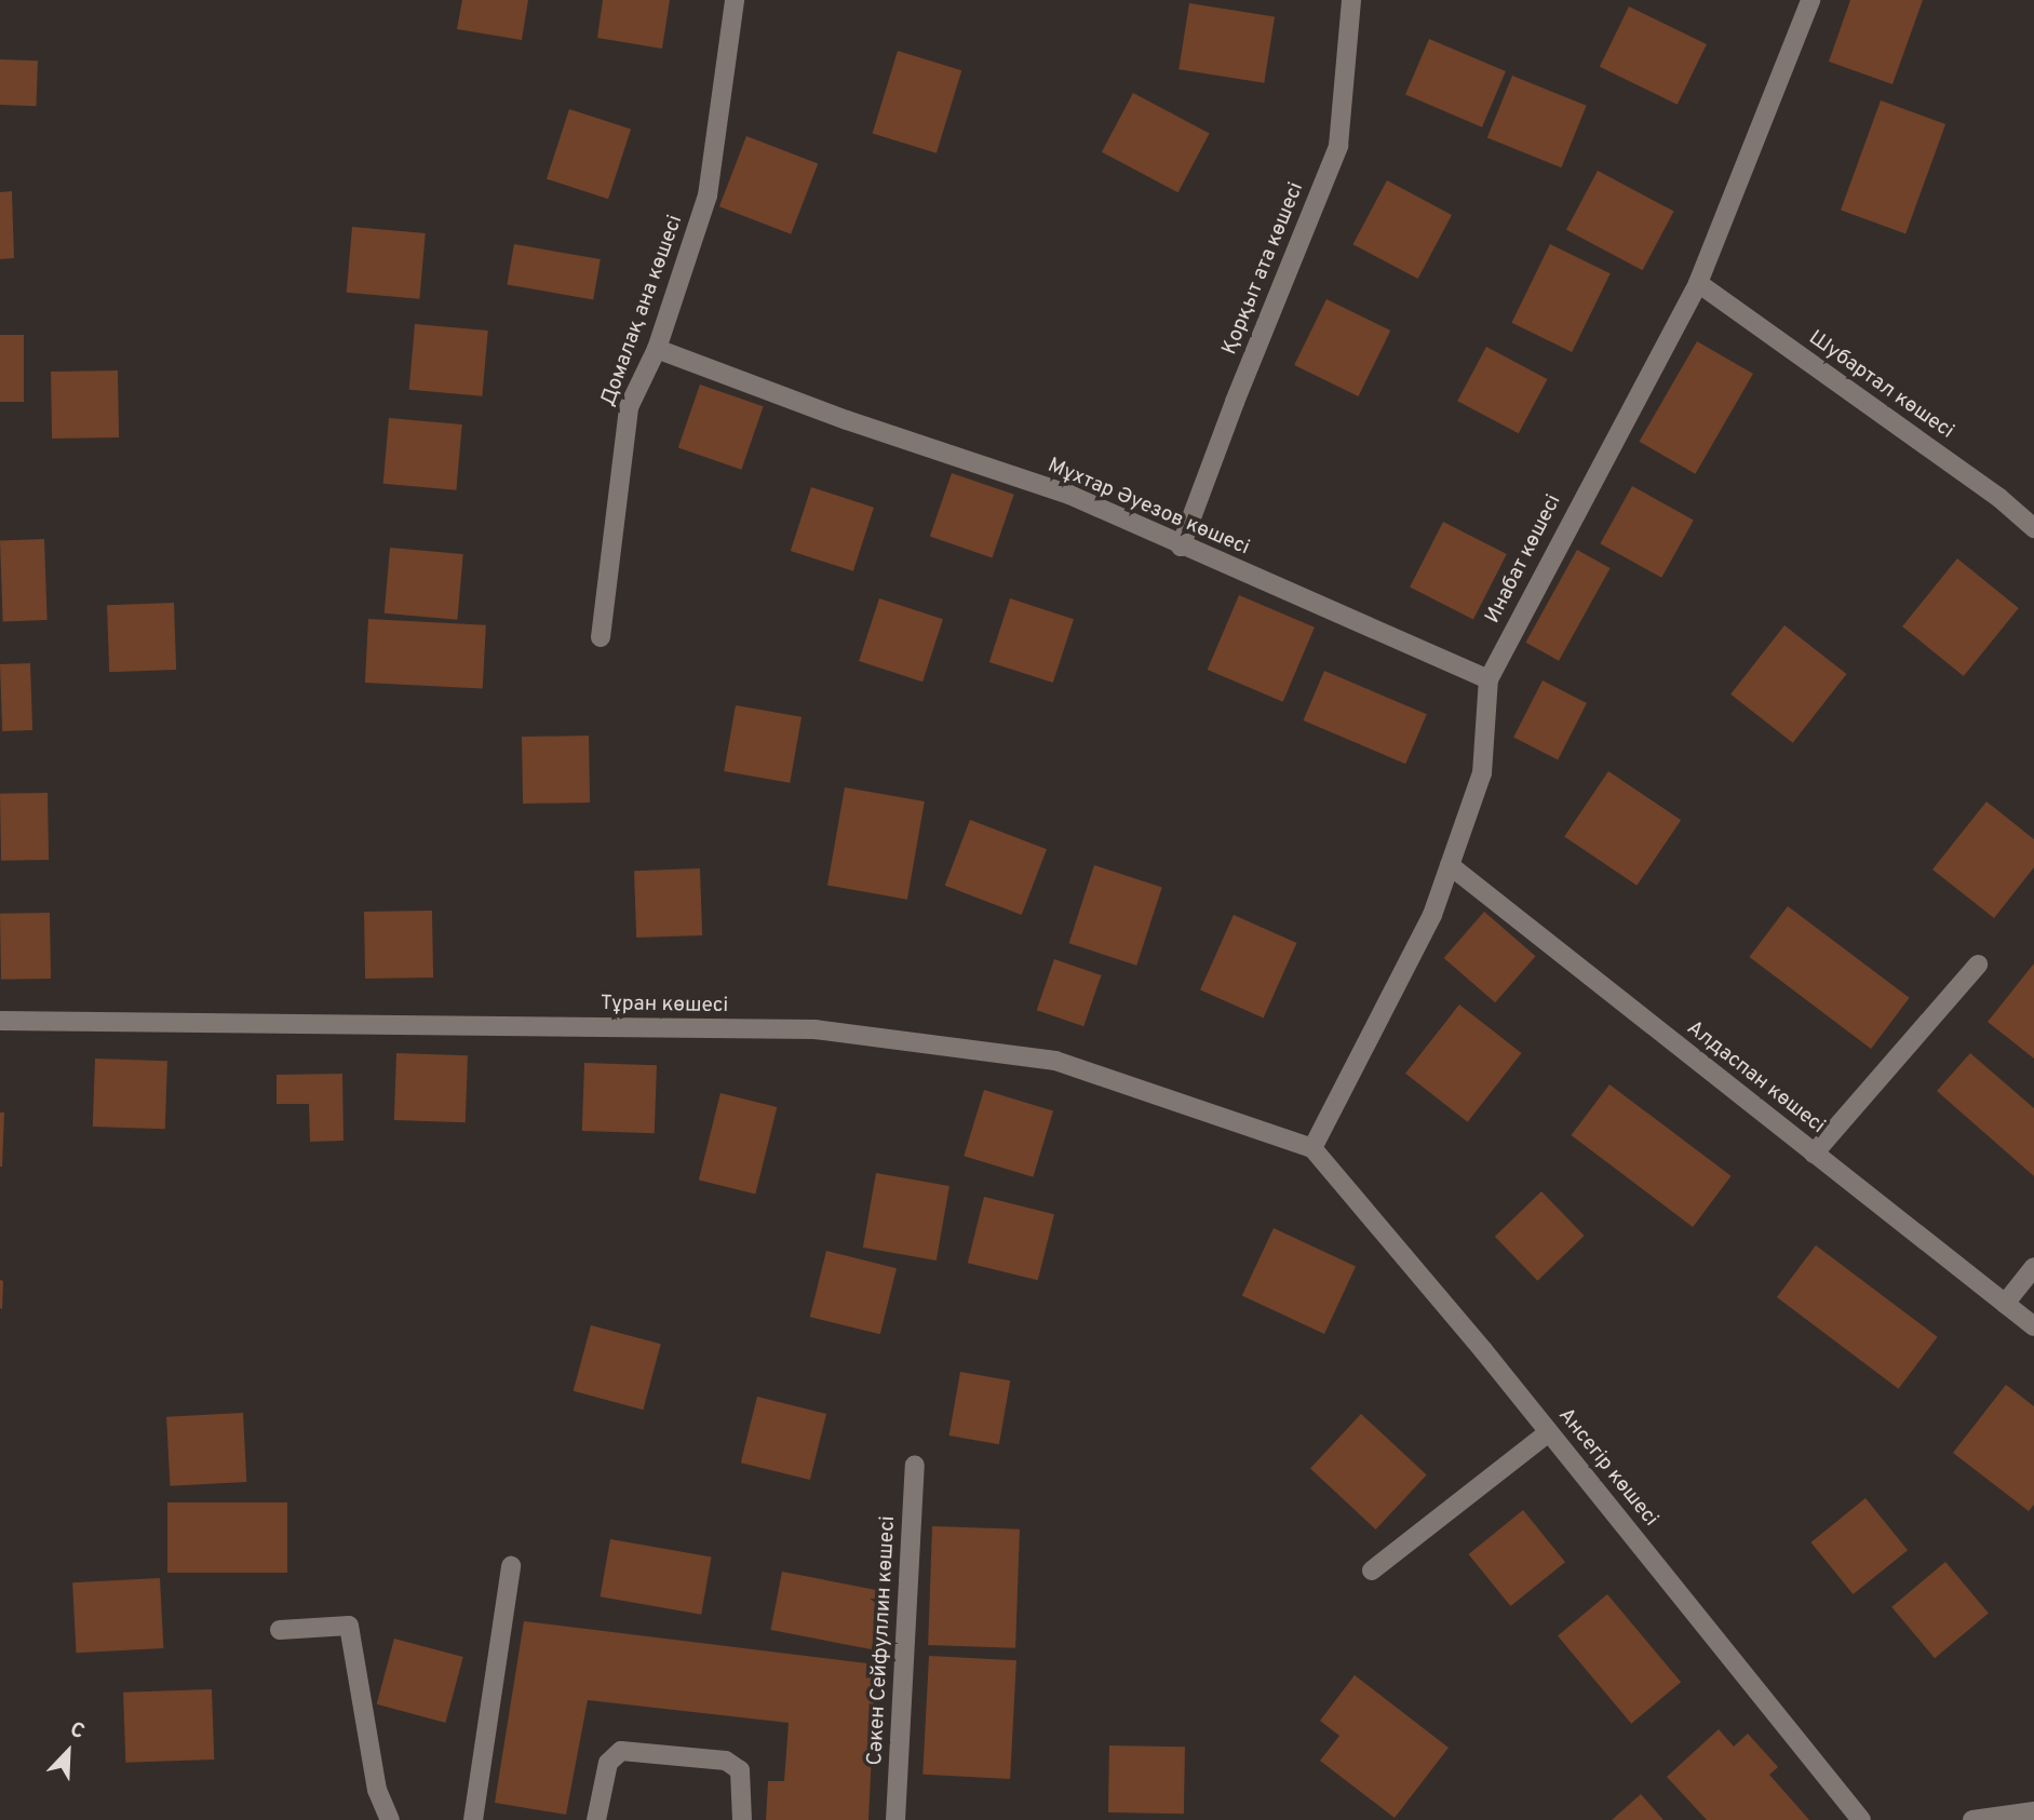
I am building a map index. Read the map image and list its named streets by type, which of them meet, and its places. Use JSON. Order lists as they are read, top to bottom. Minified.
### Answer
{"streets":{"street":["Қорқыт ата көшесі","Домалақ ана көшесі","Шубартал көшесі","Мұхтар Әуезов көшесі","Инабат көшесі","Тұран көшесі","Алдаспан көшесі","Ансегір көшесі","Сәкен Сейфуллин көшесі"]},"crossings":[["Қорқыт ата көшесі","Мұхтар Әуезов көшесі"],["Домалақ ана көшесі","Мұхтар Әуезов көшесі"],["Шубартал көшесі","Инабат көшесі"],["Мұхтар Әуезов көшесі","Инабат көшесі"],["Инабат көшесі","Тұран көшесі"],["Инабат көшесі","Алдаспан көшесі"],["Инабат көшесі","Ансегір көшесі"],["Тұран көшесі","Ансегір көшесі"]],"north":"top right"}
